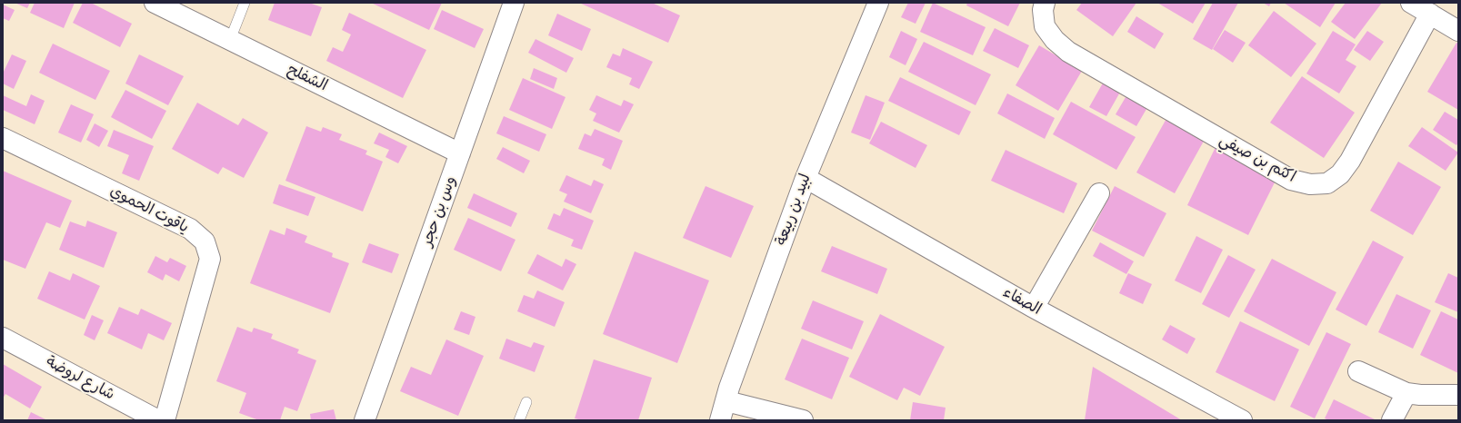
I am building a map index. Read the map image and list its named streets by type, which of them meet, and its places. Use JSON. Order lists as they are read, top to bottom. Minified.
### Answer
{"streets":{"street":["الشفلح","اكثم بن صيفي","ياقوت الحموي","لبيد بن ربيعة","وس بن حجر","الصفاء","شارع لروضة"]},"crossings":[["الشفلح","وس بن حجر"],["لبيد بن ربيعة","الصفاء"]]}
